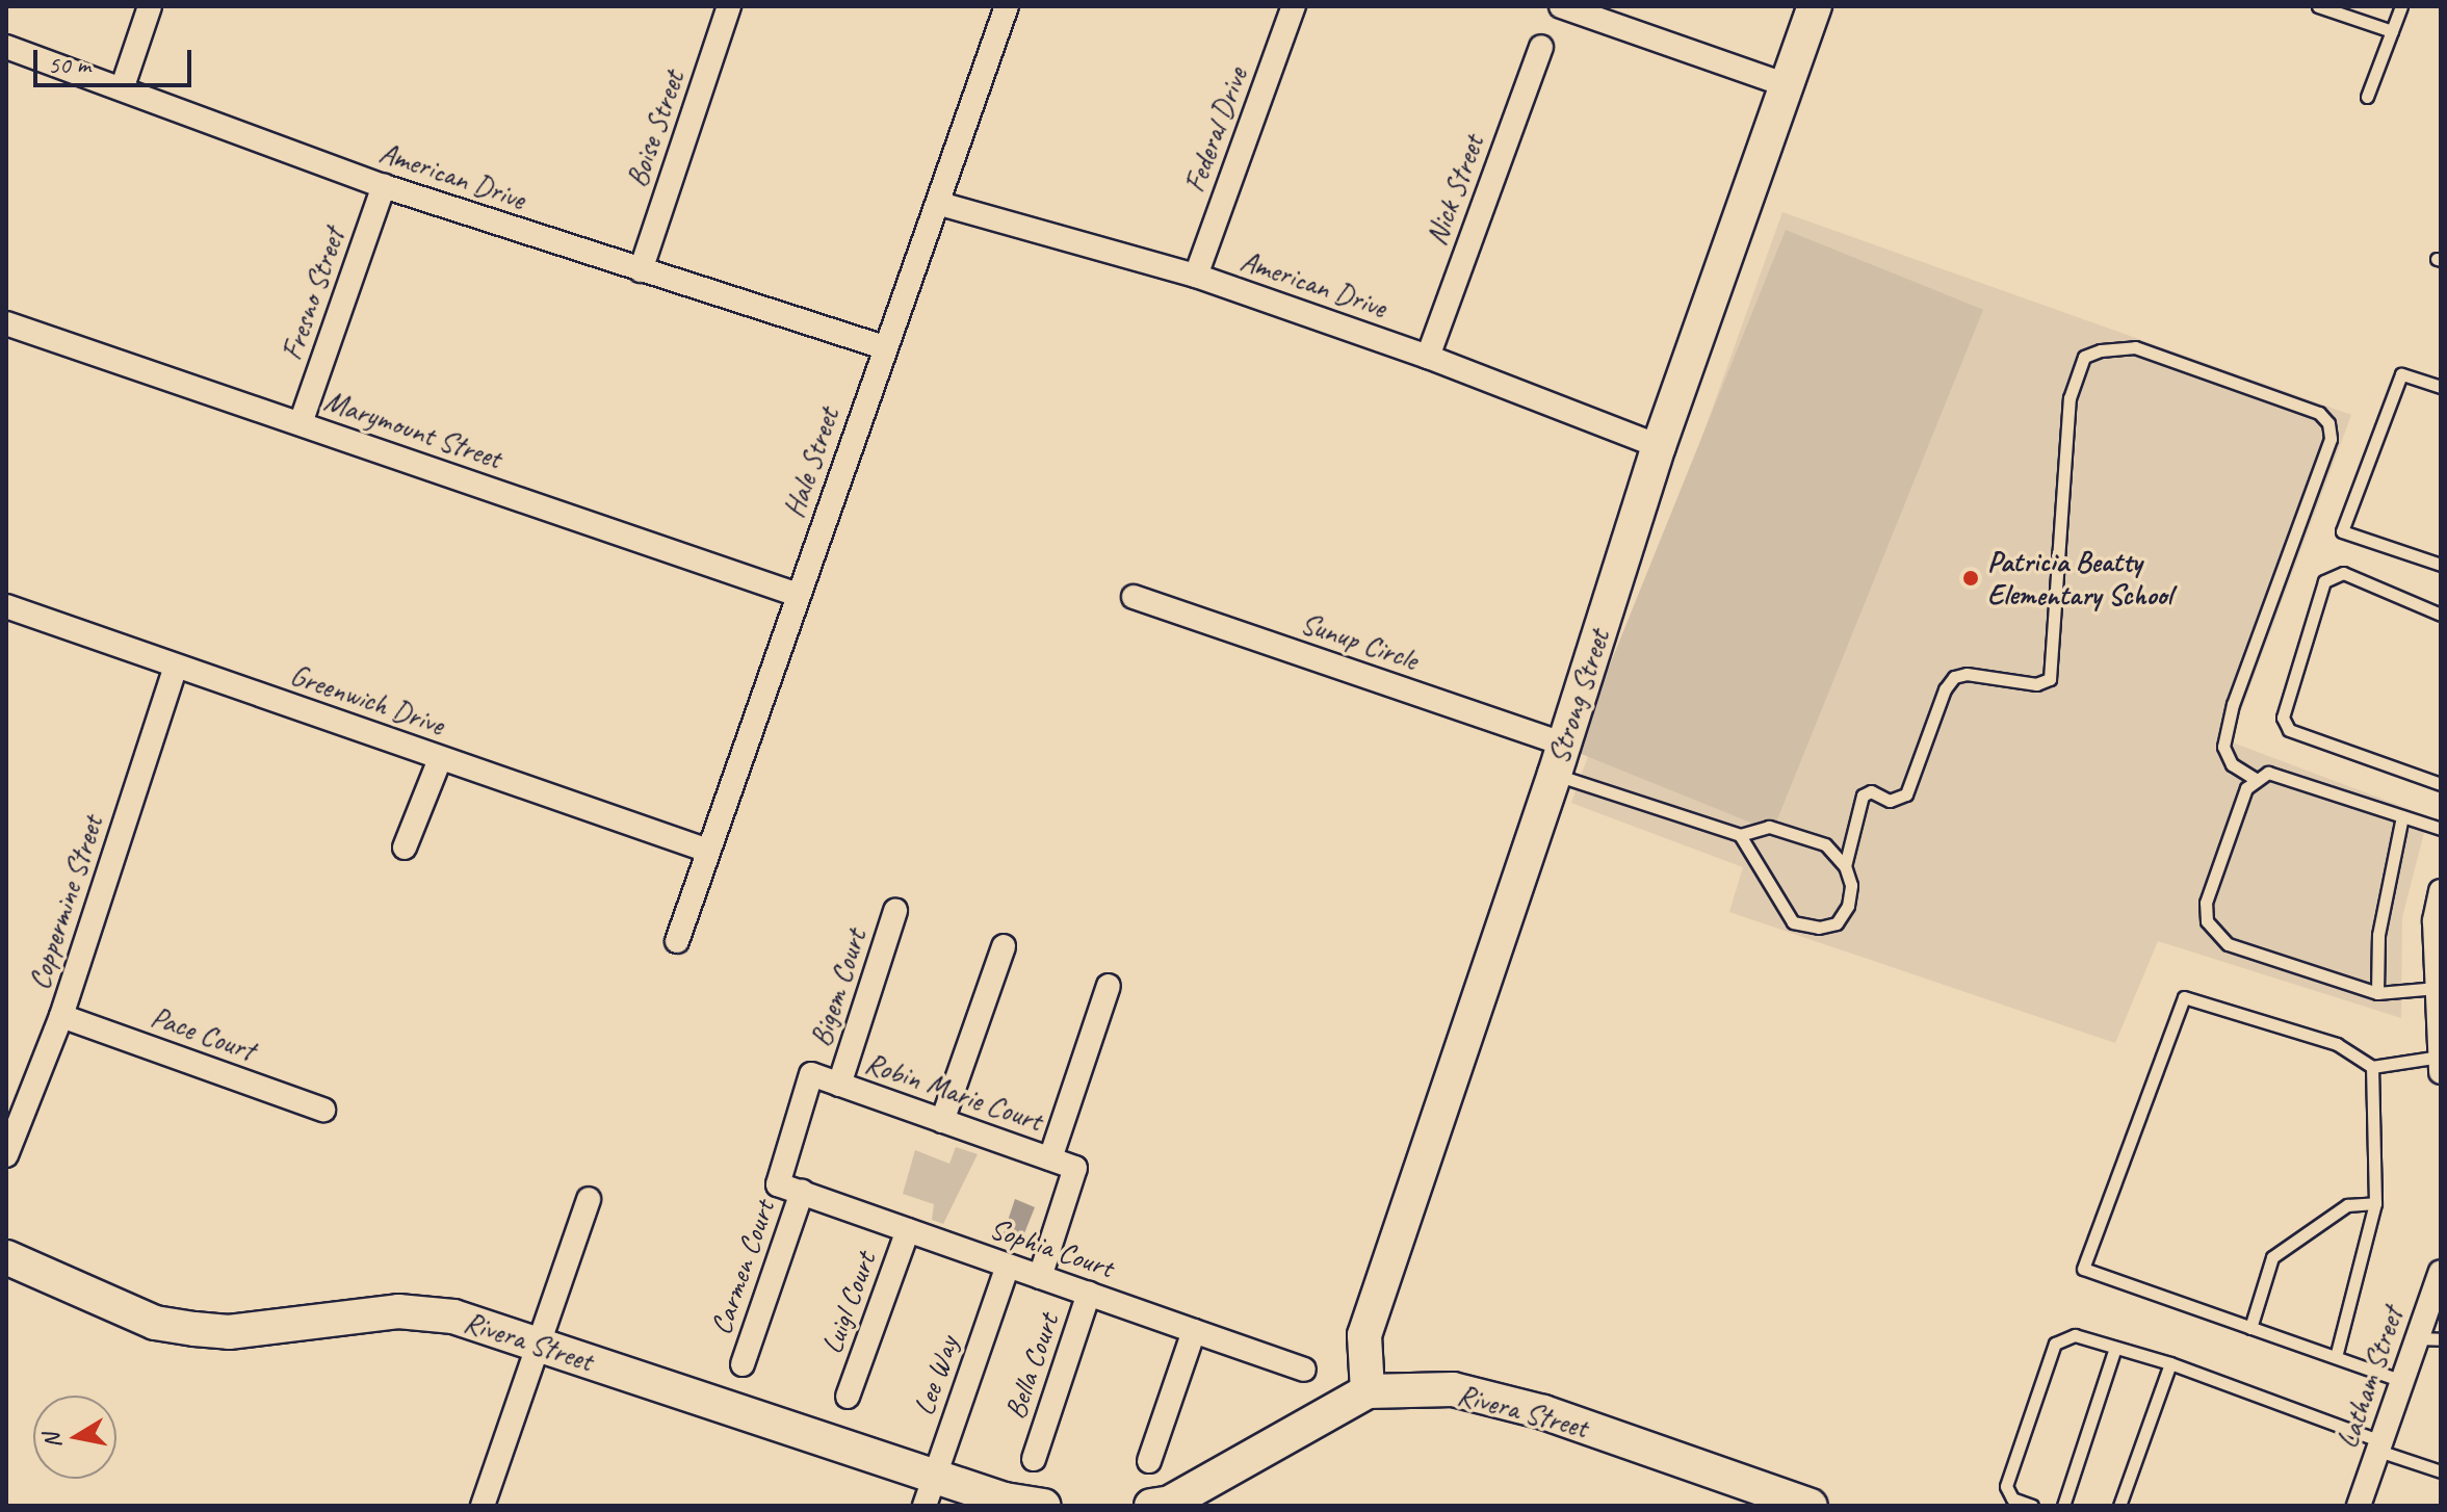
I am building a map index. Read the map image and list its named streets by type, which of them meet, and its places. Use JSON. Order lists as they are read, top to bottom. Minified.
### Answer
{"streets":{"street":["Boise Street","Federal Drive","American Drive","Nick Street","Fresno Street","Marymount Street","Hale Street","Sunup Circle","Strong Street","Greenwich Drive","Coppermine Street","Bigem Court","Pace Court","Robin Marie Court","Sophia Court","Carmen Court","Luigl Court","Rivera Street","Bella Court","Lee Way","Latham Street"]},"crossings":[["Boise Street","American Drive"],["Federal Drive","American Drive"],["American Drive","Nick Street"],["American Drive","Fresno Street"],["American Drive","Hale Street"],["American Drive","Strong Street"],["Fresno Street","Marymount Street"],["Marymount Street","Hale Street"],["Hale Street","Greenwich Drive"],["Sunup Circle","Strong Street"],["Strong Street","Rivera Street"],["Greenwich Drive","Coppermine Street"],["Coppermine Street","Pace Court"],["Bigem Court","Robin Marie Court"],["Robin Marie Court","Sophia Court"],["Sophia Court","Carmen Court"],["Sophia Court","Luigl Court"],["Sophia Court","Bella Court"],["Sophia Court","Lee Way"],["Rivera Street","Lee Way"]],"places":["Patricia Beatty Elementary School"],"scale_bar":"50 m","north":"left"}
